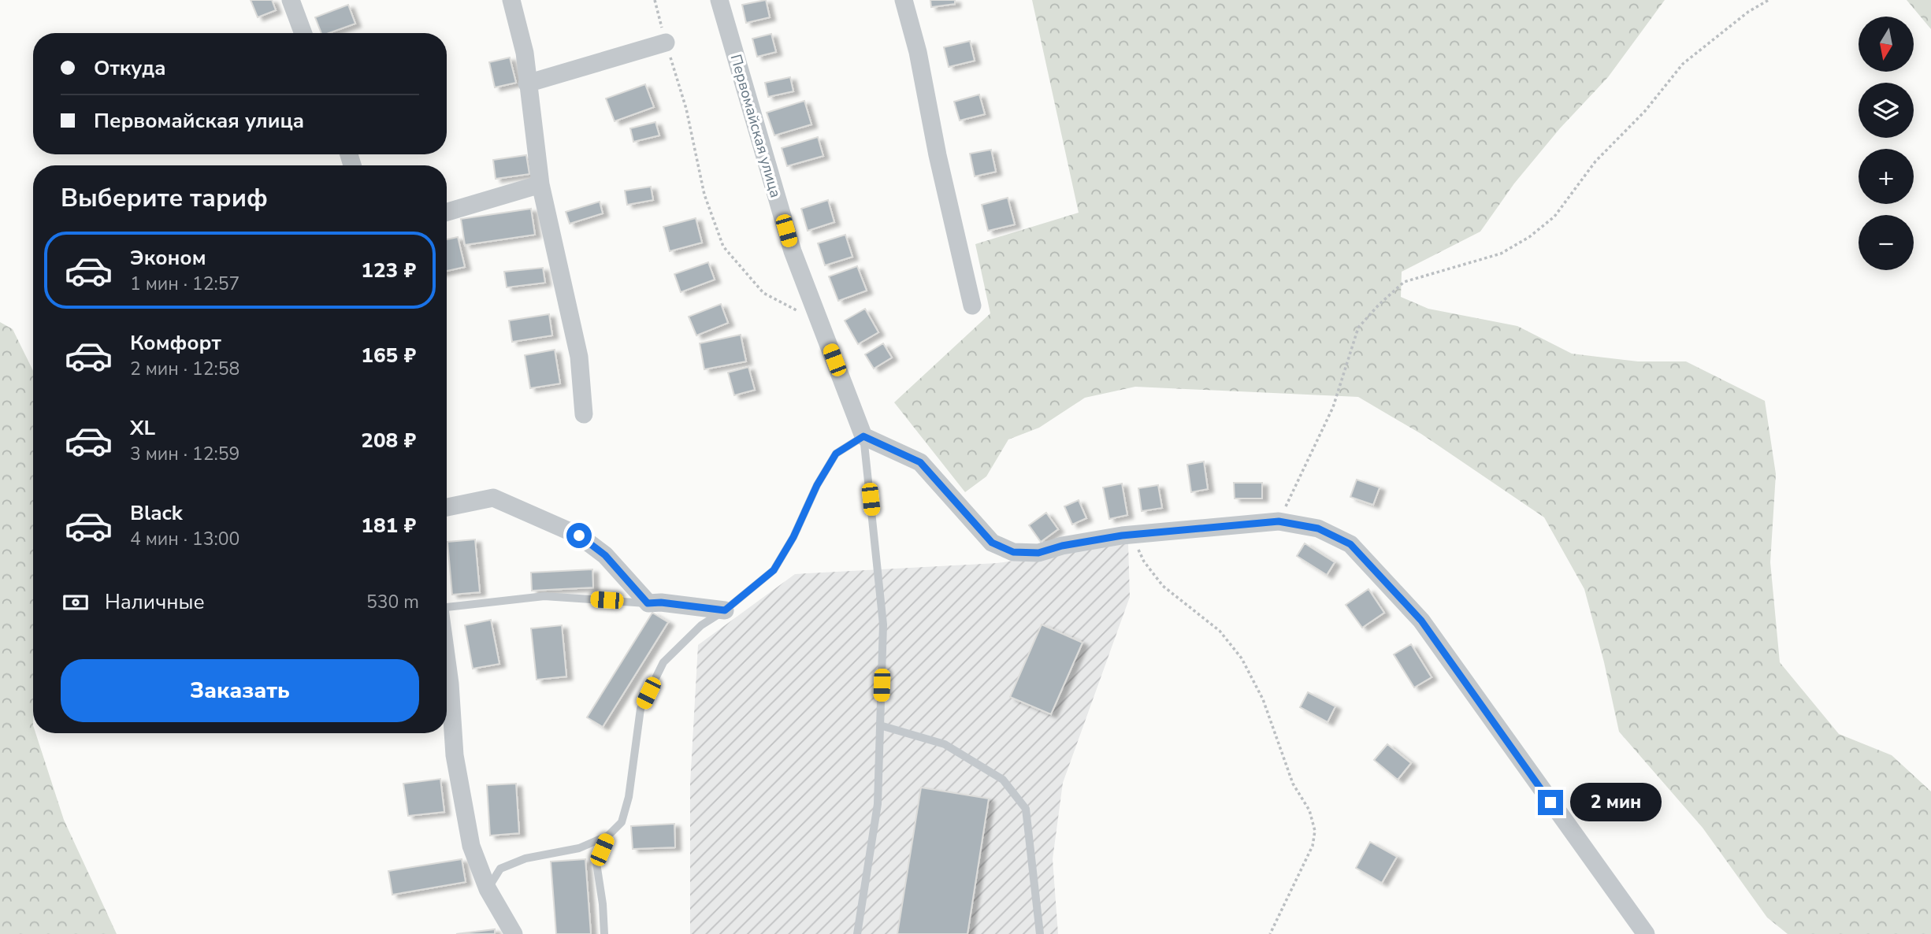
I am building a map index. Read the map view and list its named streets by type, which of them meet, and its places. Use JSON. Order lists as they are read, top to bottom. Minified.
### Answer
{"streets":{"street":["Первомайская улица"]},"north":"bottom","page":{"map_buttons":["+","−"],"banner":["Откуда","Первомайская улица"],"heading":"Выберите тариф","list":[{"name":"Эконом","note":"1 мин · 12:57","value":"123 ₽"},{"name":"Комфорт","note":"2 мин · 12:58","value":"165 ₽"},{"name":"XL","note":"3 мин · 12:59","value":"208 ₽"},{"name":"Black","note":"4 мин · 13:00","value":"181 ₽"}],"pay":["Наличные","530 m"],"buttons":"Заказать","bubble":"2 мин"}}
